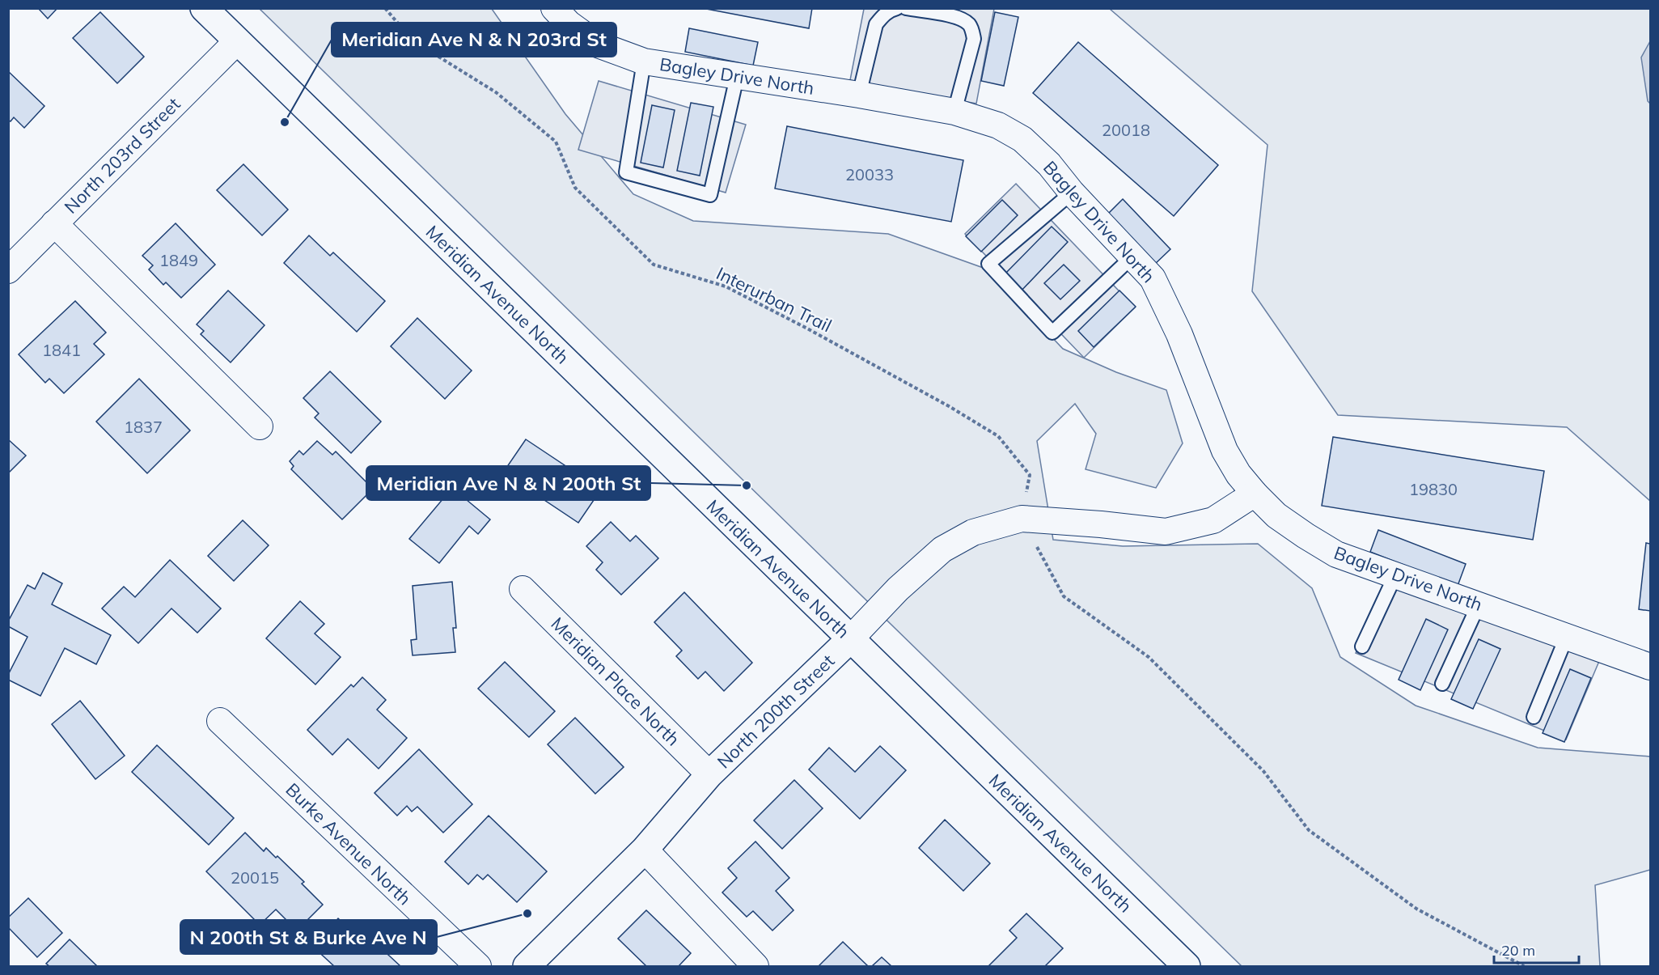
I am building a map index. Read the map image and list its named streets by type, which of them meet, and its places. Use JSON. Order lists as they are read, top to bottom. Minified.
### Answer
{"streets":{"street":["Bagley Drive North","North 203rd Street","Meridian Avenue North","Meridian Place North","North 200th Street","Burke Avenue North"],"path":["Interurban Trail"]},"crossings":[["Bagley Drive North","North 200th Street"],["North 203rd Street","Meridian Avenue North"],["Meridian Avenue North","North 200th Street"],["Interurban Trail","North 200th Street"],["Meridian Place North","North 200th Street"]],"places":["Meridian Ave N & N 203rd St","Meridian Ave N & N 200th St","N 200th St & Burke Ave N"],"house_numbers":["20018","20033","1849","1841","1837","19830","20015"],"scale_bar":"20 m"}
